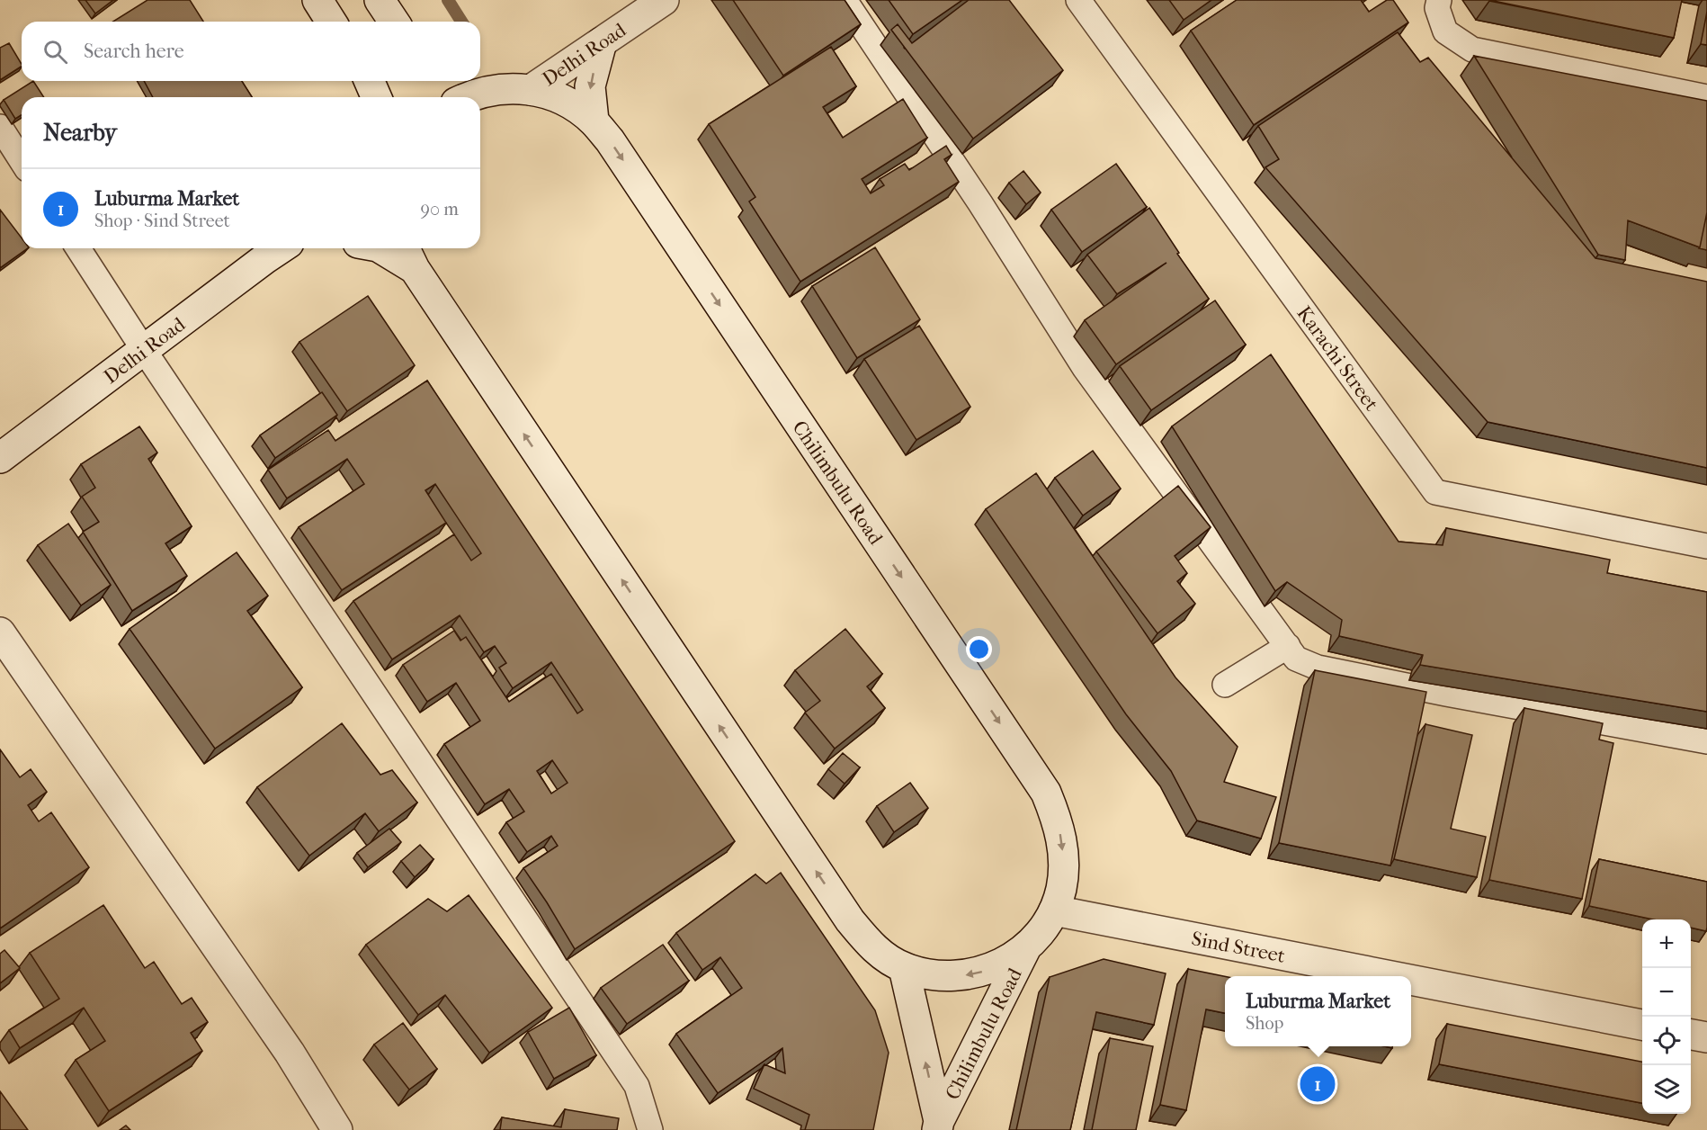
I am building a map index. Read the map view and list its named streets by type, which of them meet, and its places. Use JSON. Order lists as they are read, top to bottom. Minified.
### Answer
{"streets":{"main road":["Delhi Road","Chilimbulu Road","Sind Street"],"lane":["Karachi Street"]},"crossings":[["Delhi Road","Chilimbulu Road"],["Chilimbulu Road","Sind Street"]],"page":{"search":"Search here","heading":"Nearby","list":[{"mark":"1","name":"Luburma Market","note":"Shop · Sind Street","value":"90 m"}],"map_buttons":["+","−"],"popup":["Luburma Market","Shop"],"pins":"1"}}
